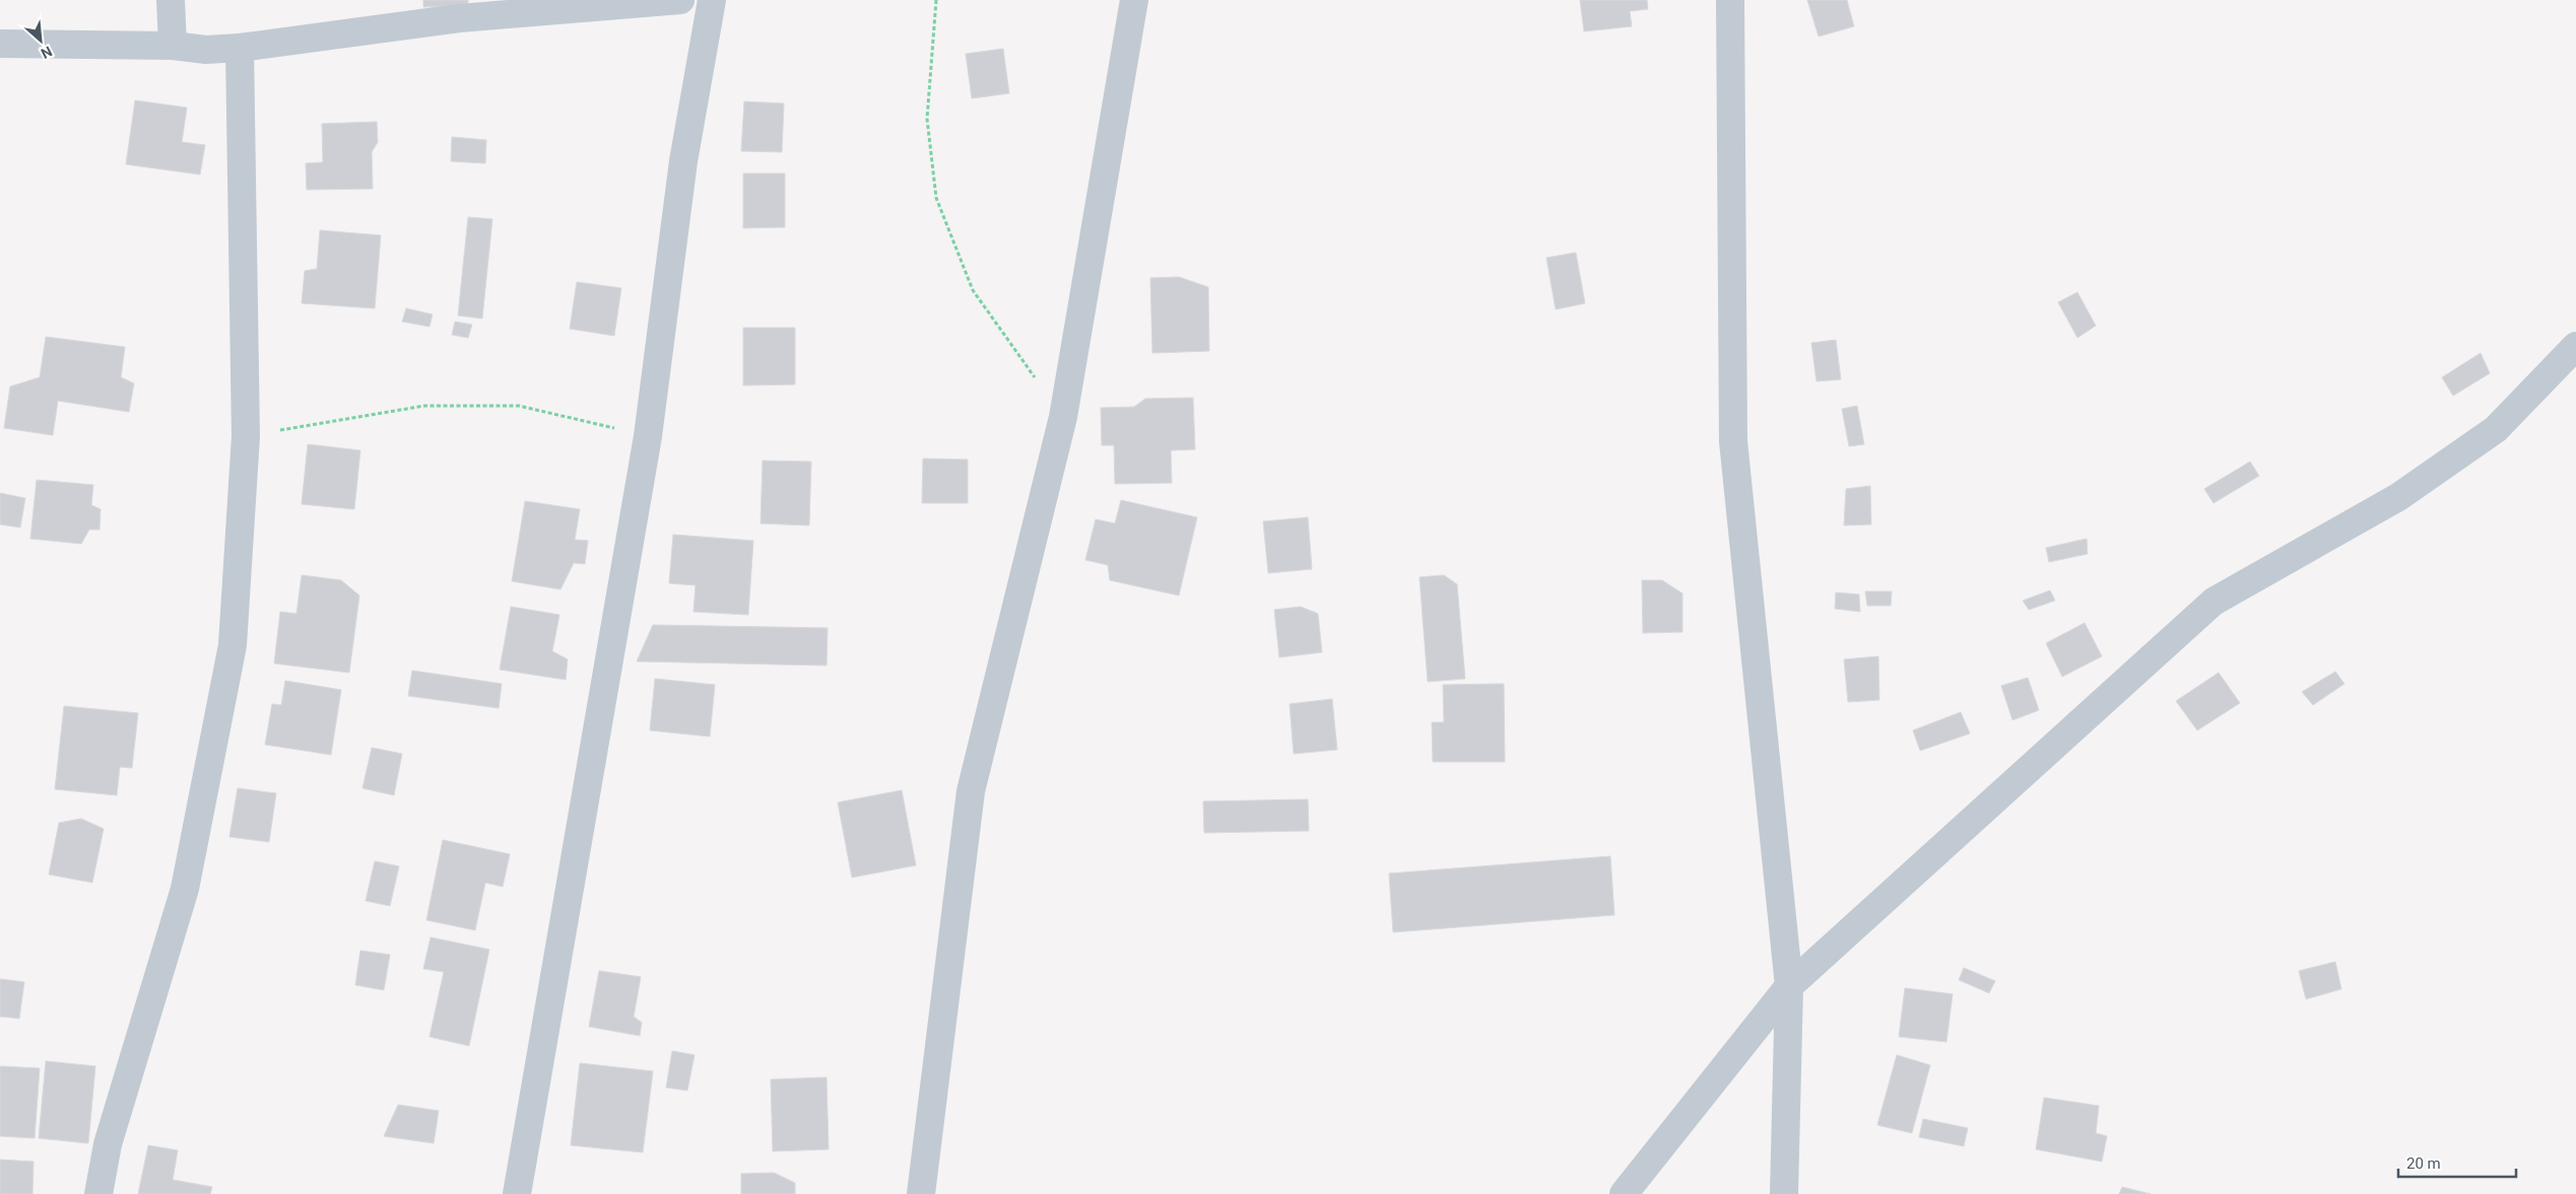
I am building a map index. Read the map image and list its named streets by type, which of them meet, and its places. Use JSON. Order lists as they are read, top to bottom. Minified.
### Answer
{"scale_bar":"20 m","north":"bottom right"}
